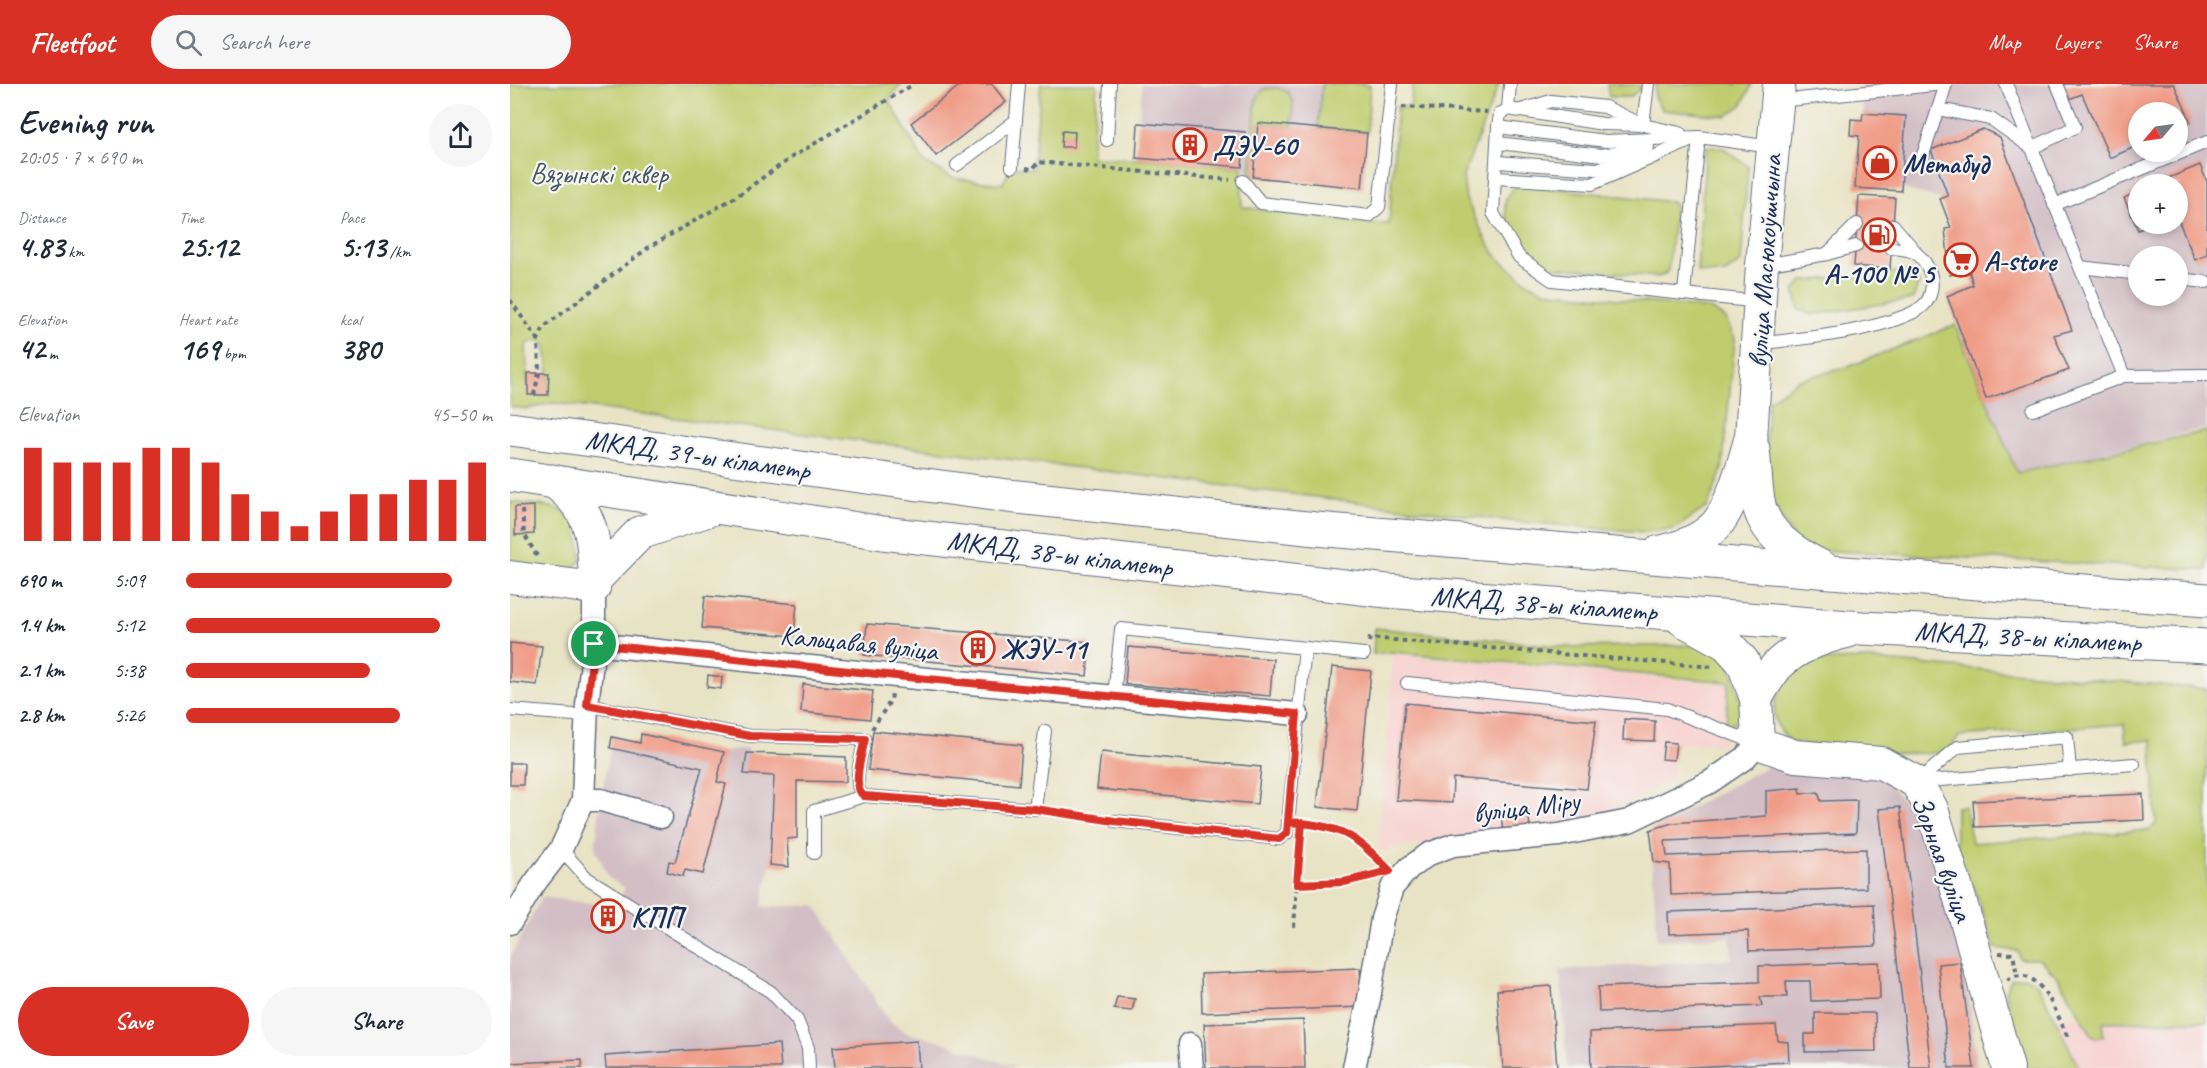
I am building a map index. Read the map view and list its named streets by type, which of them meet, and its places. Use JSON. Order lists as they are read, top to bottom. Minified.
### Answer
{"streets":{"highway":["МКАД, 39-ы кіламетр","МКАД, 38-ы кіламетр"],"street":["вуліца Масюкоўшчына","Кальцавая вуліца","вуліца Міру","Зорная вуліца"]},"crossings":[["МКАД, 39-ы кіламетр","МКАД, 38-ы кіламетр"],["вуліца Міру","Зорная вуліца"]],"parks":["Вязынскі сквер"],"places":{"building":["ДЭУ-60","ЖЭУ-11","КПП"],"shop":["Метабуд"],"fuel station":["А-100 № 5"],"supermarket":["А-store"]},"north":"bottom left","page":{"header":"Fleetfoot","search":"Search here","nav":["Map","Layers","Share"],"heading":["Evening run","20:05 · 7 × 690 m"],"map_buttons":["+","−"],"stats":[["Distance","4.83 km"],["Time","25:12"],["Pace","5:13 /km"],["Elevation","42 m"],["Heart rate","169 bpm"],["kcal","380"]],"chart":["Elevation","45–50 m"],"list":[{"name":"690 m","note":"5:09"},{"name":"1.4 km","note":"5:12"},{"name":"2.1 km","note":"5:38"},{"name":"2.8 km","note":"5:26"}],"buttons":["Save","Share"]}}
